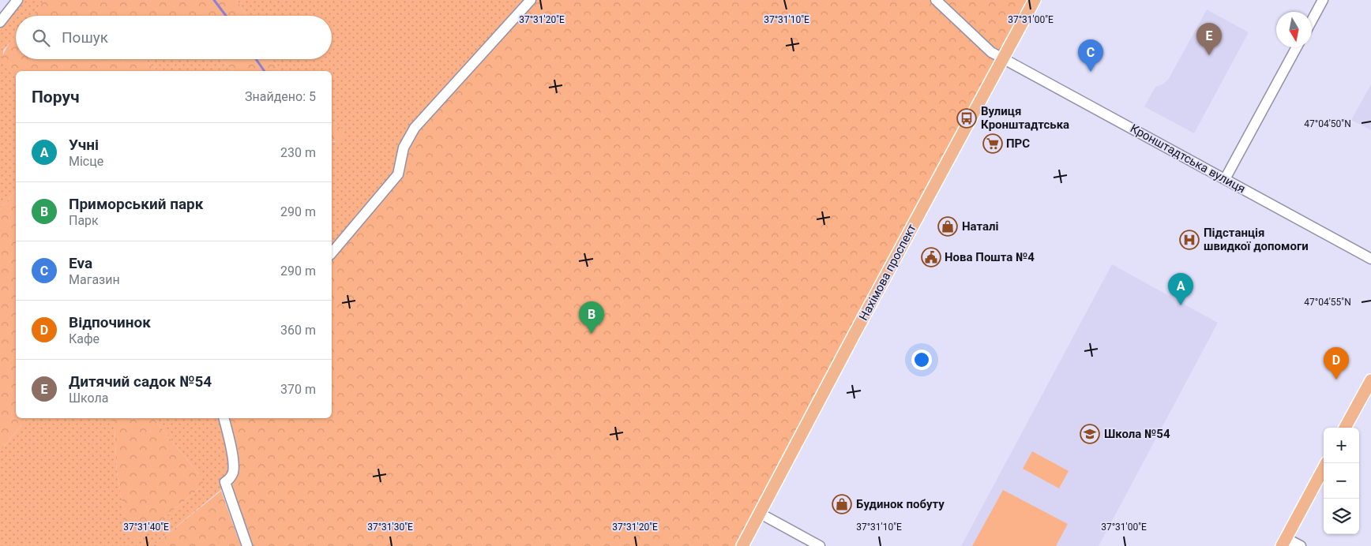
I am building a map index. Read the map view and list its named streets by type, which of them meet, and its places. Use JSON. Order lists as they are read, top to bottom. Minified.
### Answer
{"streets":{"main road":["Нахімова проспект"],"street":["Кронштадтська вулиця"]},"crossings":[["Кронштадтська вулиця","Нахімова проспект"]],"places":{"bus stop":["Вулиця Кронштадтська"],"supermarket":["ПРС"],"shop":["Наталі","Будинок побуту"],"hospital":["Підстанція швидкої допомоги"],"public building":["Нова Пошта №4"],"school or university":["Школа №54"]},"north":"bottom","page":{"search":"Пошук","pins":["E","C","A","B","D"],"heading":["Поруч","Знайдено: 5"],"list":[{"mark":"A","name":"Учні","note":"Місце","value":"230 m"},{"mark":"B","name":"Приморський парк","note":"Парк","value":"290 m"},{"mark":"C","name":"Eva","note":"Магазин","value":"290 m"},{"mark":"D","name":"Відпочинок","note":"Кафе","value":"360 m"},{"mark":"E","name":"Дитячий садок №54","note":"Школа","value":"370 m"}],"map_buttons":["+","−"]},"coordinates":["37°31'20\"E","37°31'10\"E","37°31'00\"E","47°04'50\"N","47°04'55\"N","37°31'40\"E","37°31'30\"E"]}
